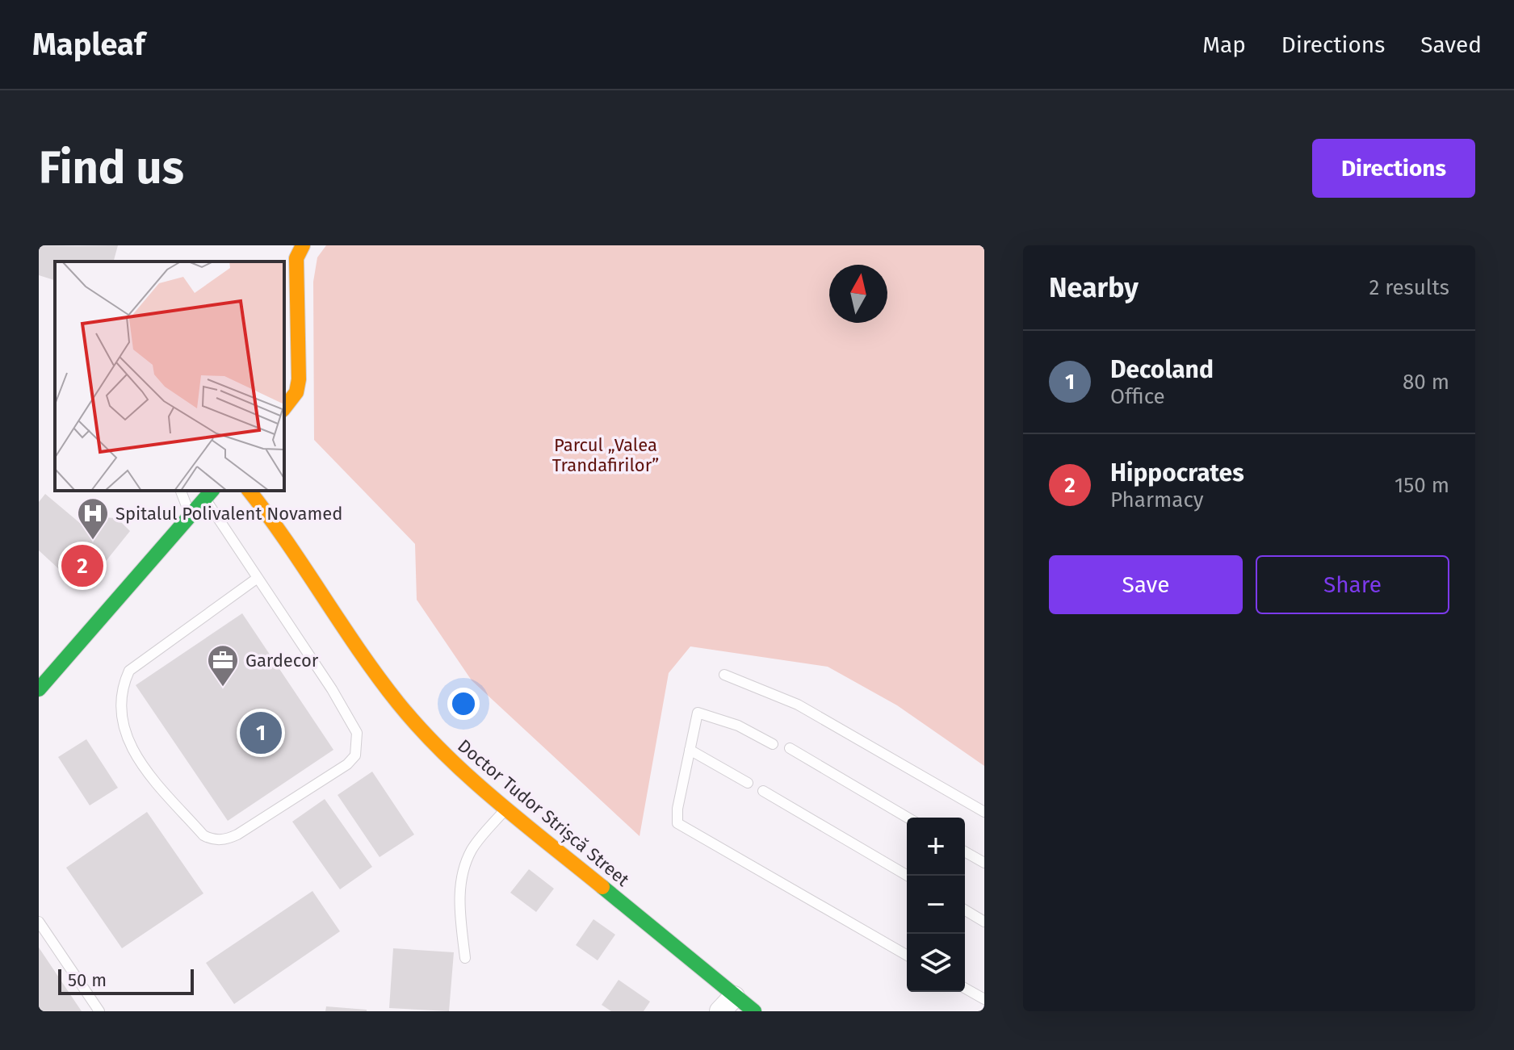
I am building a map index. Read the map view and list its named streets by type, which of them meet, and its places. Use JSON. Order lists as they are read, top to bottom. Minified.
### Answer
{"streets":{"street":["Doctor Tudor Strișcă Street"]},"parks":["Parcul „Valea Trandafirilor”"],"places":{"hospital":["Spitalul Polivalent Novamed"],"office":["Gardecor"]},"scale_bar":"50 m","north":"top","page":{"header":"Mapleaf","nav":["Map","Directions","Saved"],"buttons":["Directions",["Save","Share"]],"title":"Find us","heading":["Nearby","2 results"],"list":[{"mark":"1","name":"Decoland","note":"Office","value":"80 m"},{"mark":"2","name":"Hippocrates","note":"Pharmacy","value":"150 m"}],"pins":["2","1"],"map_buttons":["+","−"],"scale":"50 m"}}
